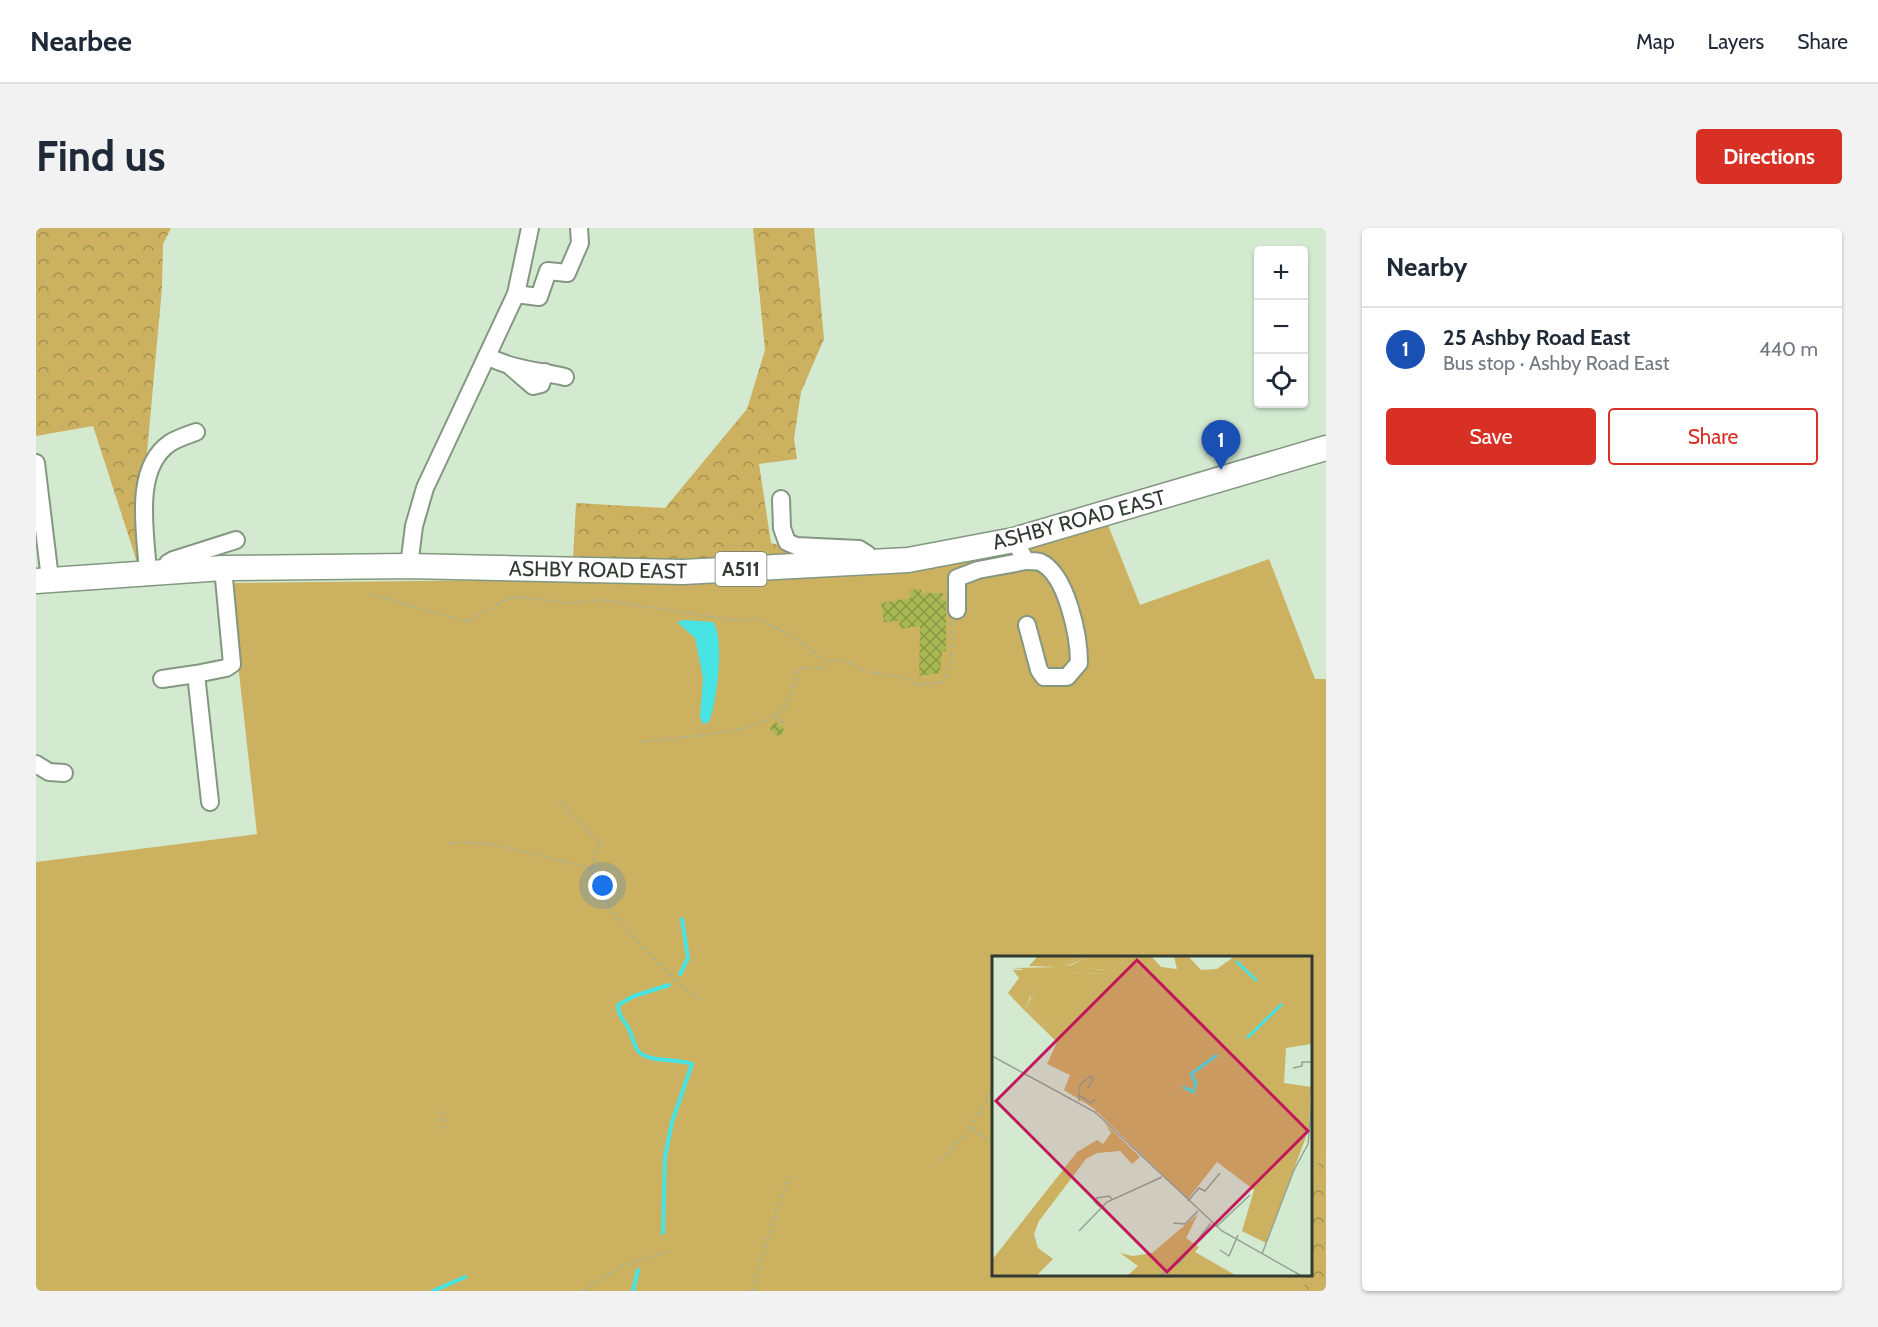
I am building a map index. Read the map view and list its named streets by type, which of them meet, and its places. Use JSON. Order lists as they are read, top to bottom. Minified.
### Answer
{"streets":{"highway":["ASHBY ROAD EAST","A511"]},"page":{"header":"Nearbee","nav":["Map","Layers","Share"],"buttons":["Directions",["Save","Share"]],"title":"Find us","heading":"Nearby","map_buttons":["+","−"],"list":[{"mark":"1","name":"25 Ashby Road East","note":"Bus stop · Ashby Road East","value":"440 m"}],"pins":"1"}}
